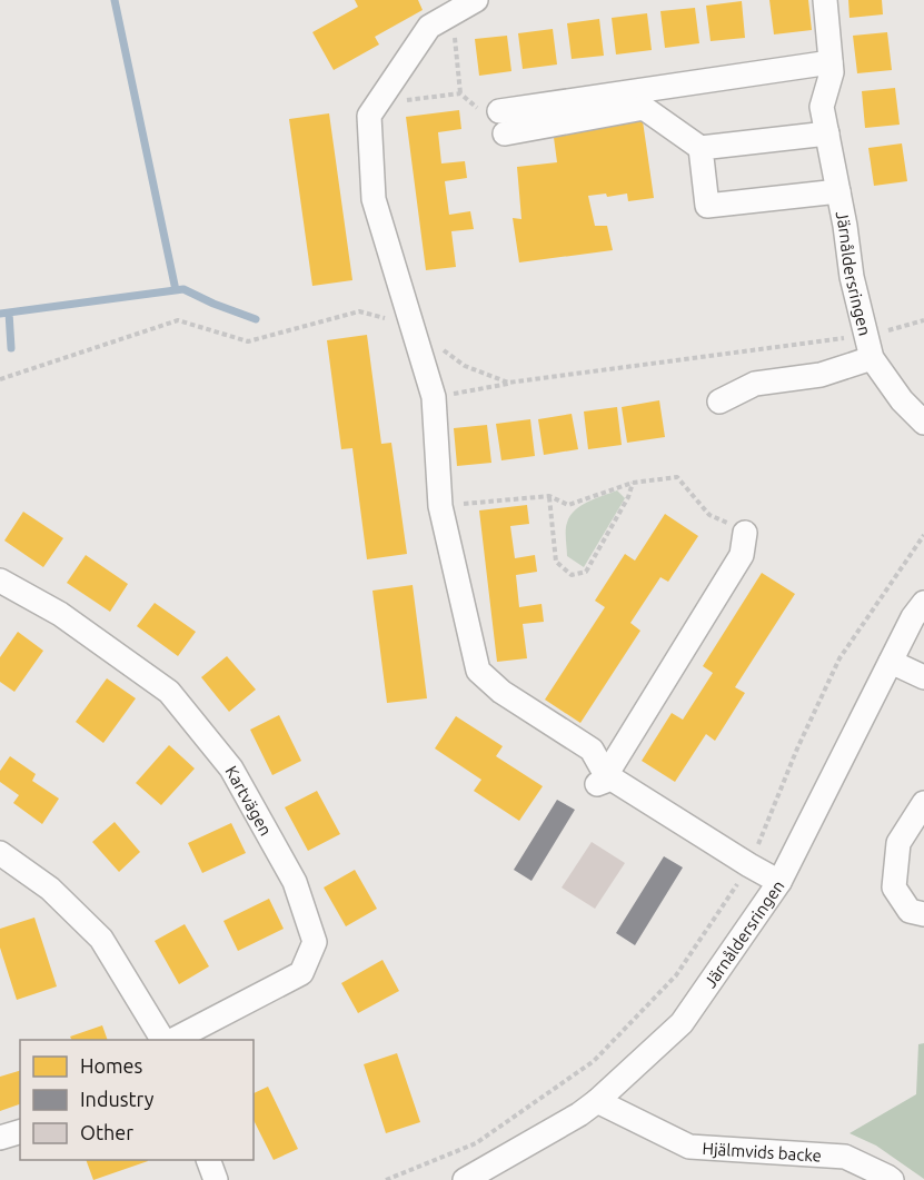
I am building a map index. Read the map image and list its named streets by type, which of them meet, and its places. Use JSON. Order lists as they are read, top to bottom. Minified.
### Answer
{"streets":{"street":["Järnåldersringen","Kartvägen","Hjälmvids backe"]},"crossings":[["Järnåldersringen","Hjälmvids backe"]],"legend":["Homes","Industry","Other"]}
